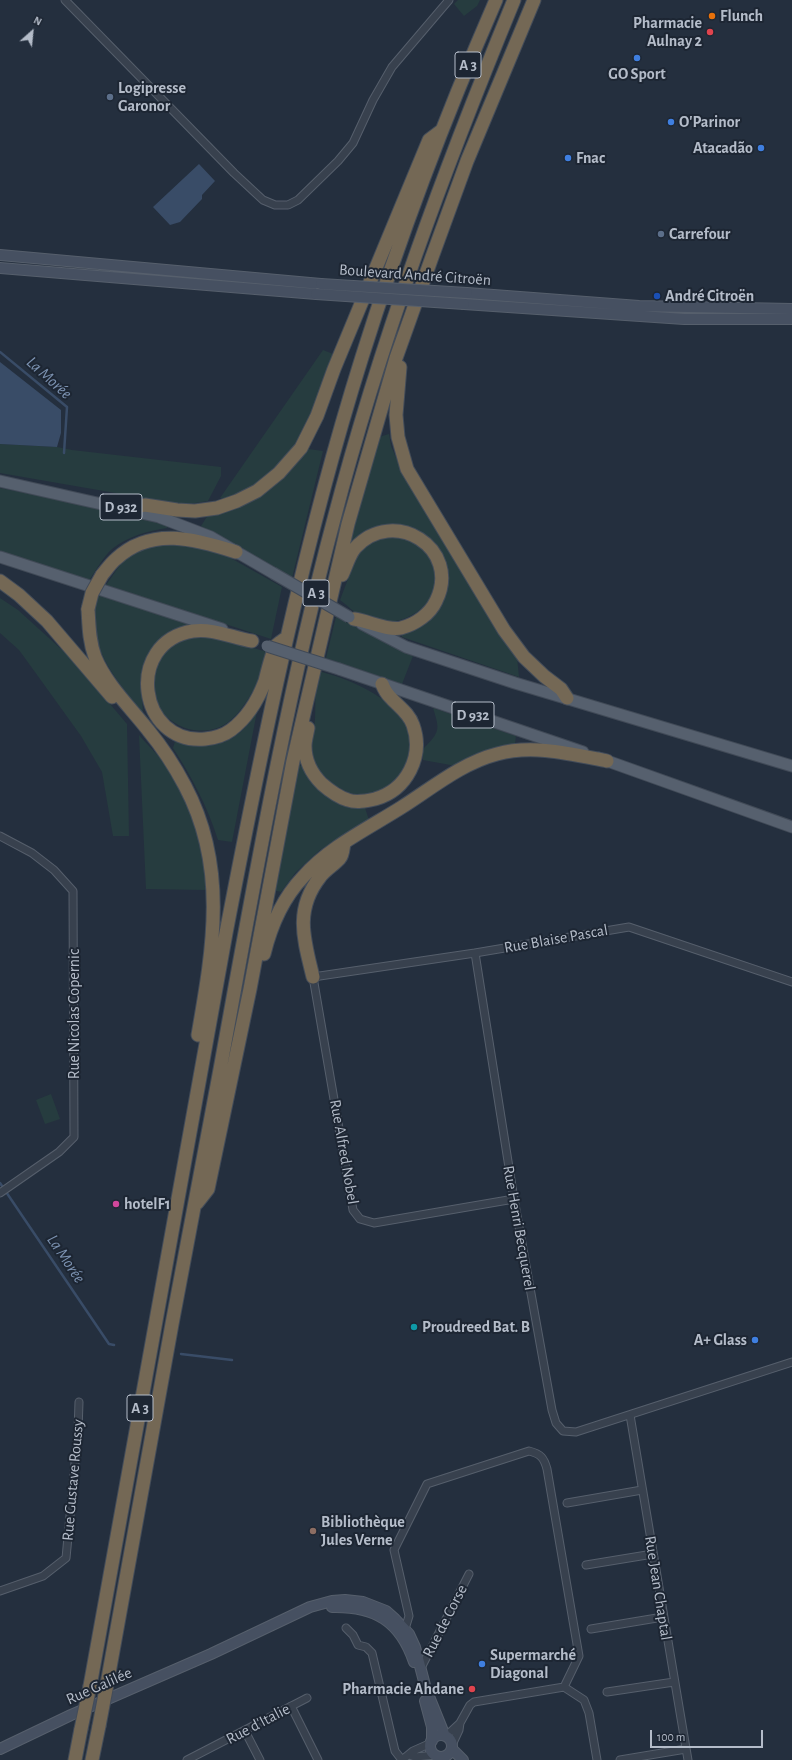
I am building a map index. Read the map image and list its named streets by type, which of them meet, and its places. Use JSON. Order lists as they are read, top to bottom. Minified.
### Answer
{"streets":{"highway":["A 3"],"main road":["Boulevard André Citroën","D 932","Rue Galilée"],"street":["Rue Blaise Pascal","Rue Nicolas Copernic","Rue Alfred Nobel","Rue Henri Becquerel","Rue Gustave Roussy","Rue Jean Chaptal","Rue de Corse","Rue d'Italie"]},"crossings":[["Rue Blaise Pascal","Rue Alfred Nobel"],["Rue Blaise Pascal","Rue Henri Becquerel"],["Rue Alfred Nobel","Rue Henri Becquerel"],["Rue Henri Becquerel","Rue Jean Chaptal"]],"water":["La Morée"],"places":["Flunch","Pharmacie Aulnay 2","GO Sport","Logipresse Garonor","O'Parinor","Atacadão","Fnac","Carrefour","André Citroën","hotelF1","Proudreed Bat. B","A+ Glass","Bibliothèque Jules Verne","Supermarché Diagonal","Pharmacie Ahdane"],"scale_bar":"100 m","north":"top right"}
